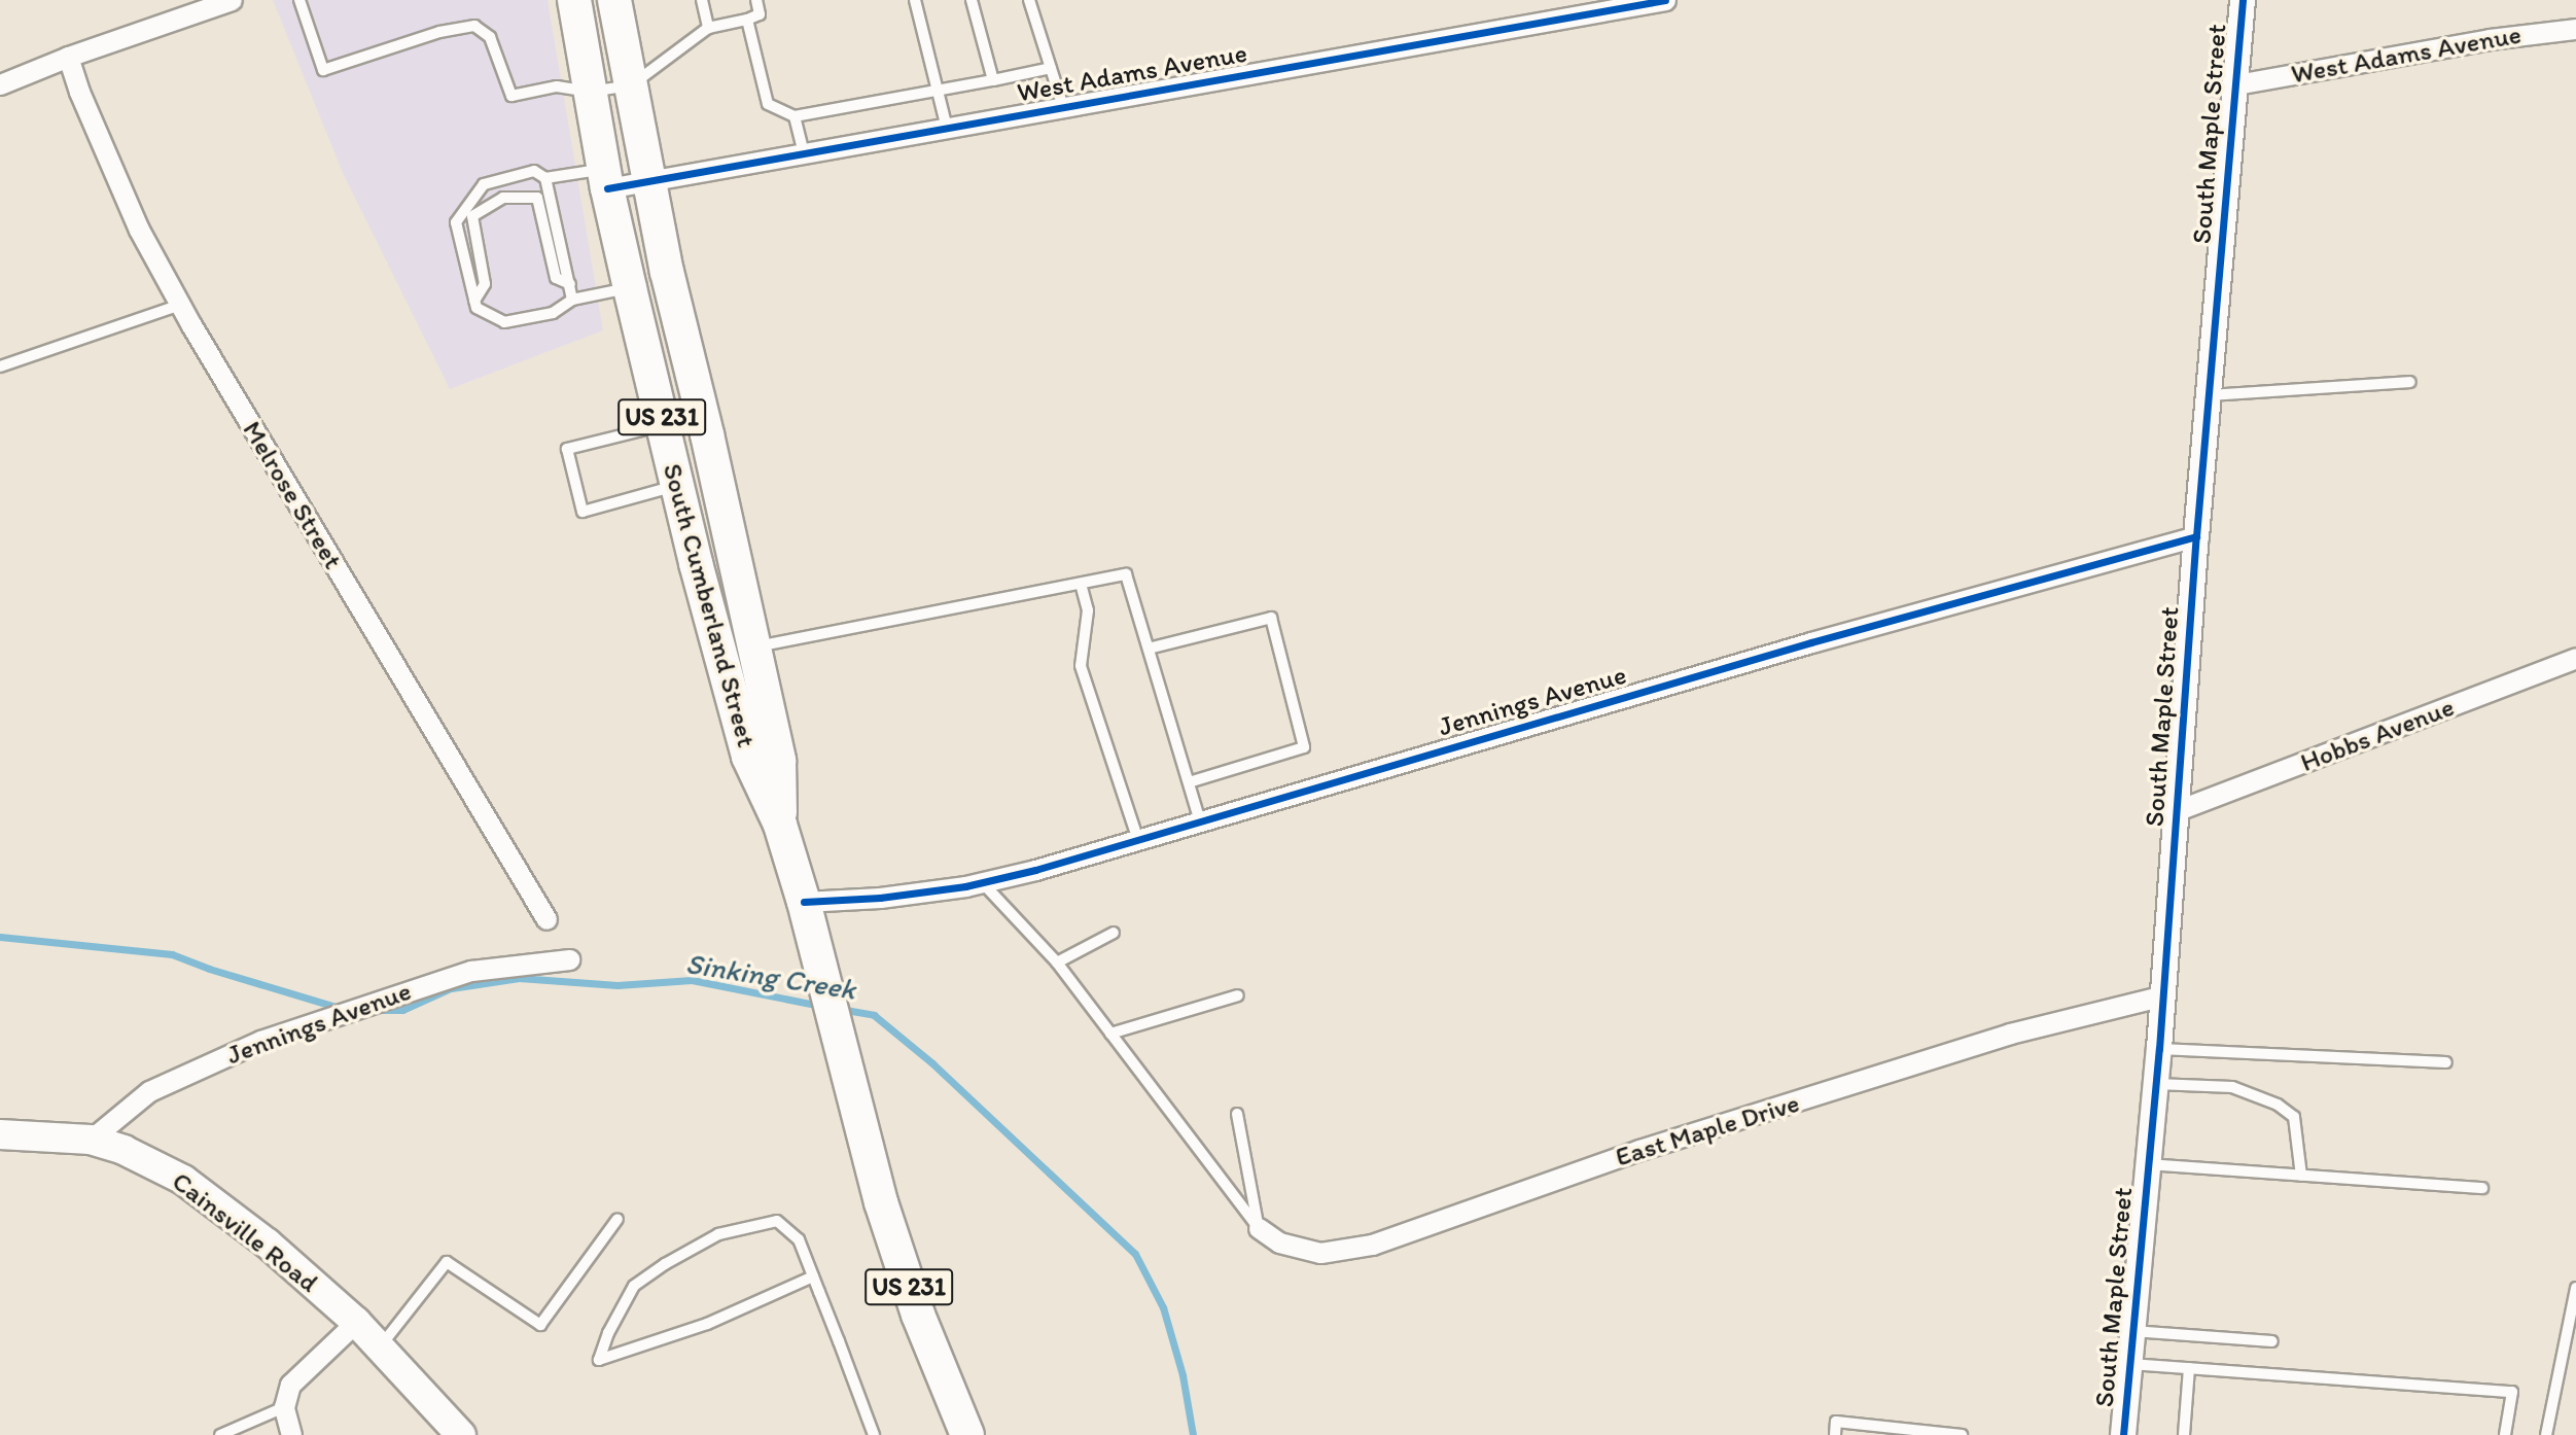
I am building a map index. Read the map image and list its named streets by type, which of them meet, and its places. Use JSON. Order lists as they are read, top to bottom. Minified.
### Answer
{"streets":{"main road":["US 231","South Cumberland Street","Cainsville Road"],"street":["West Adams Avenue","South Maple Street","Melrose Street","Jennings Avenue","Hobbs Avenue","East Maple Drive"]},"crossings":[["West Adams Avenue","South Maple Street"],["West Adams Avenue","South Cumberland Street"],["South Maple Street","Jennings Avenue"],["South Maple Street","Hobbs Avenue"],["South Maple Street","East Maple Drive"],["South Cumberland Street","Jennings Avenue"],["Jennings Avenue","Cainsville Road"]],"water":["Sinking Creek"]}
